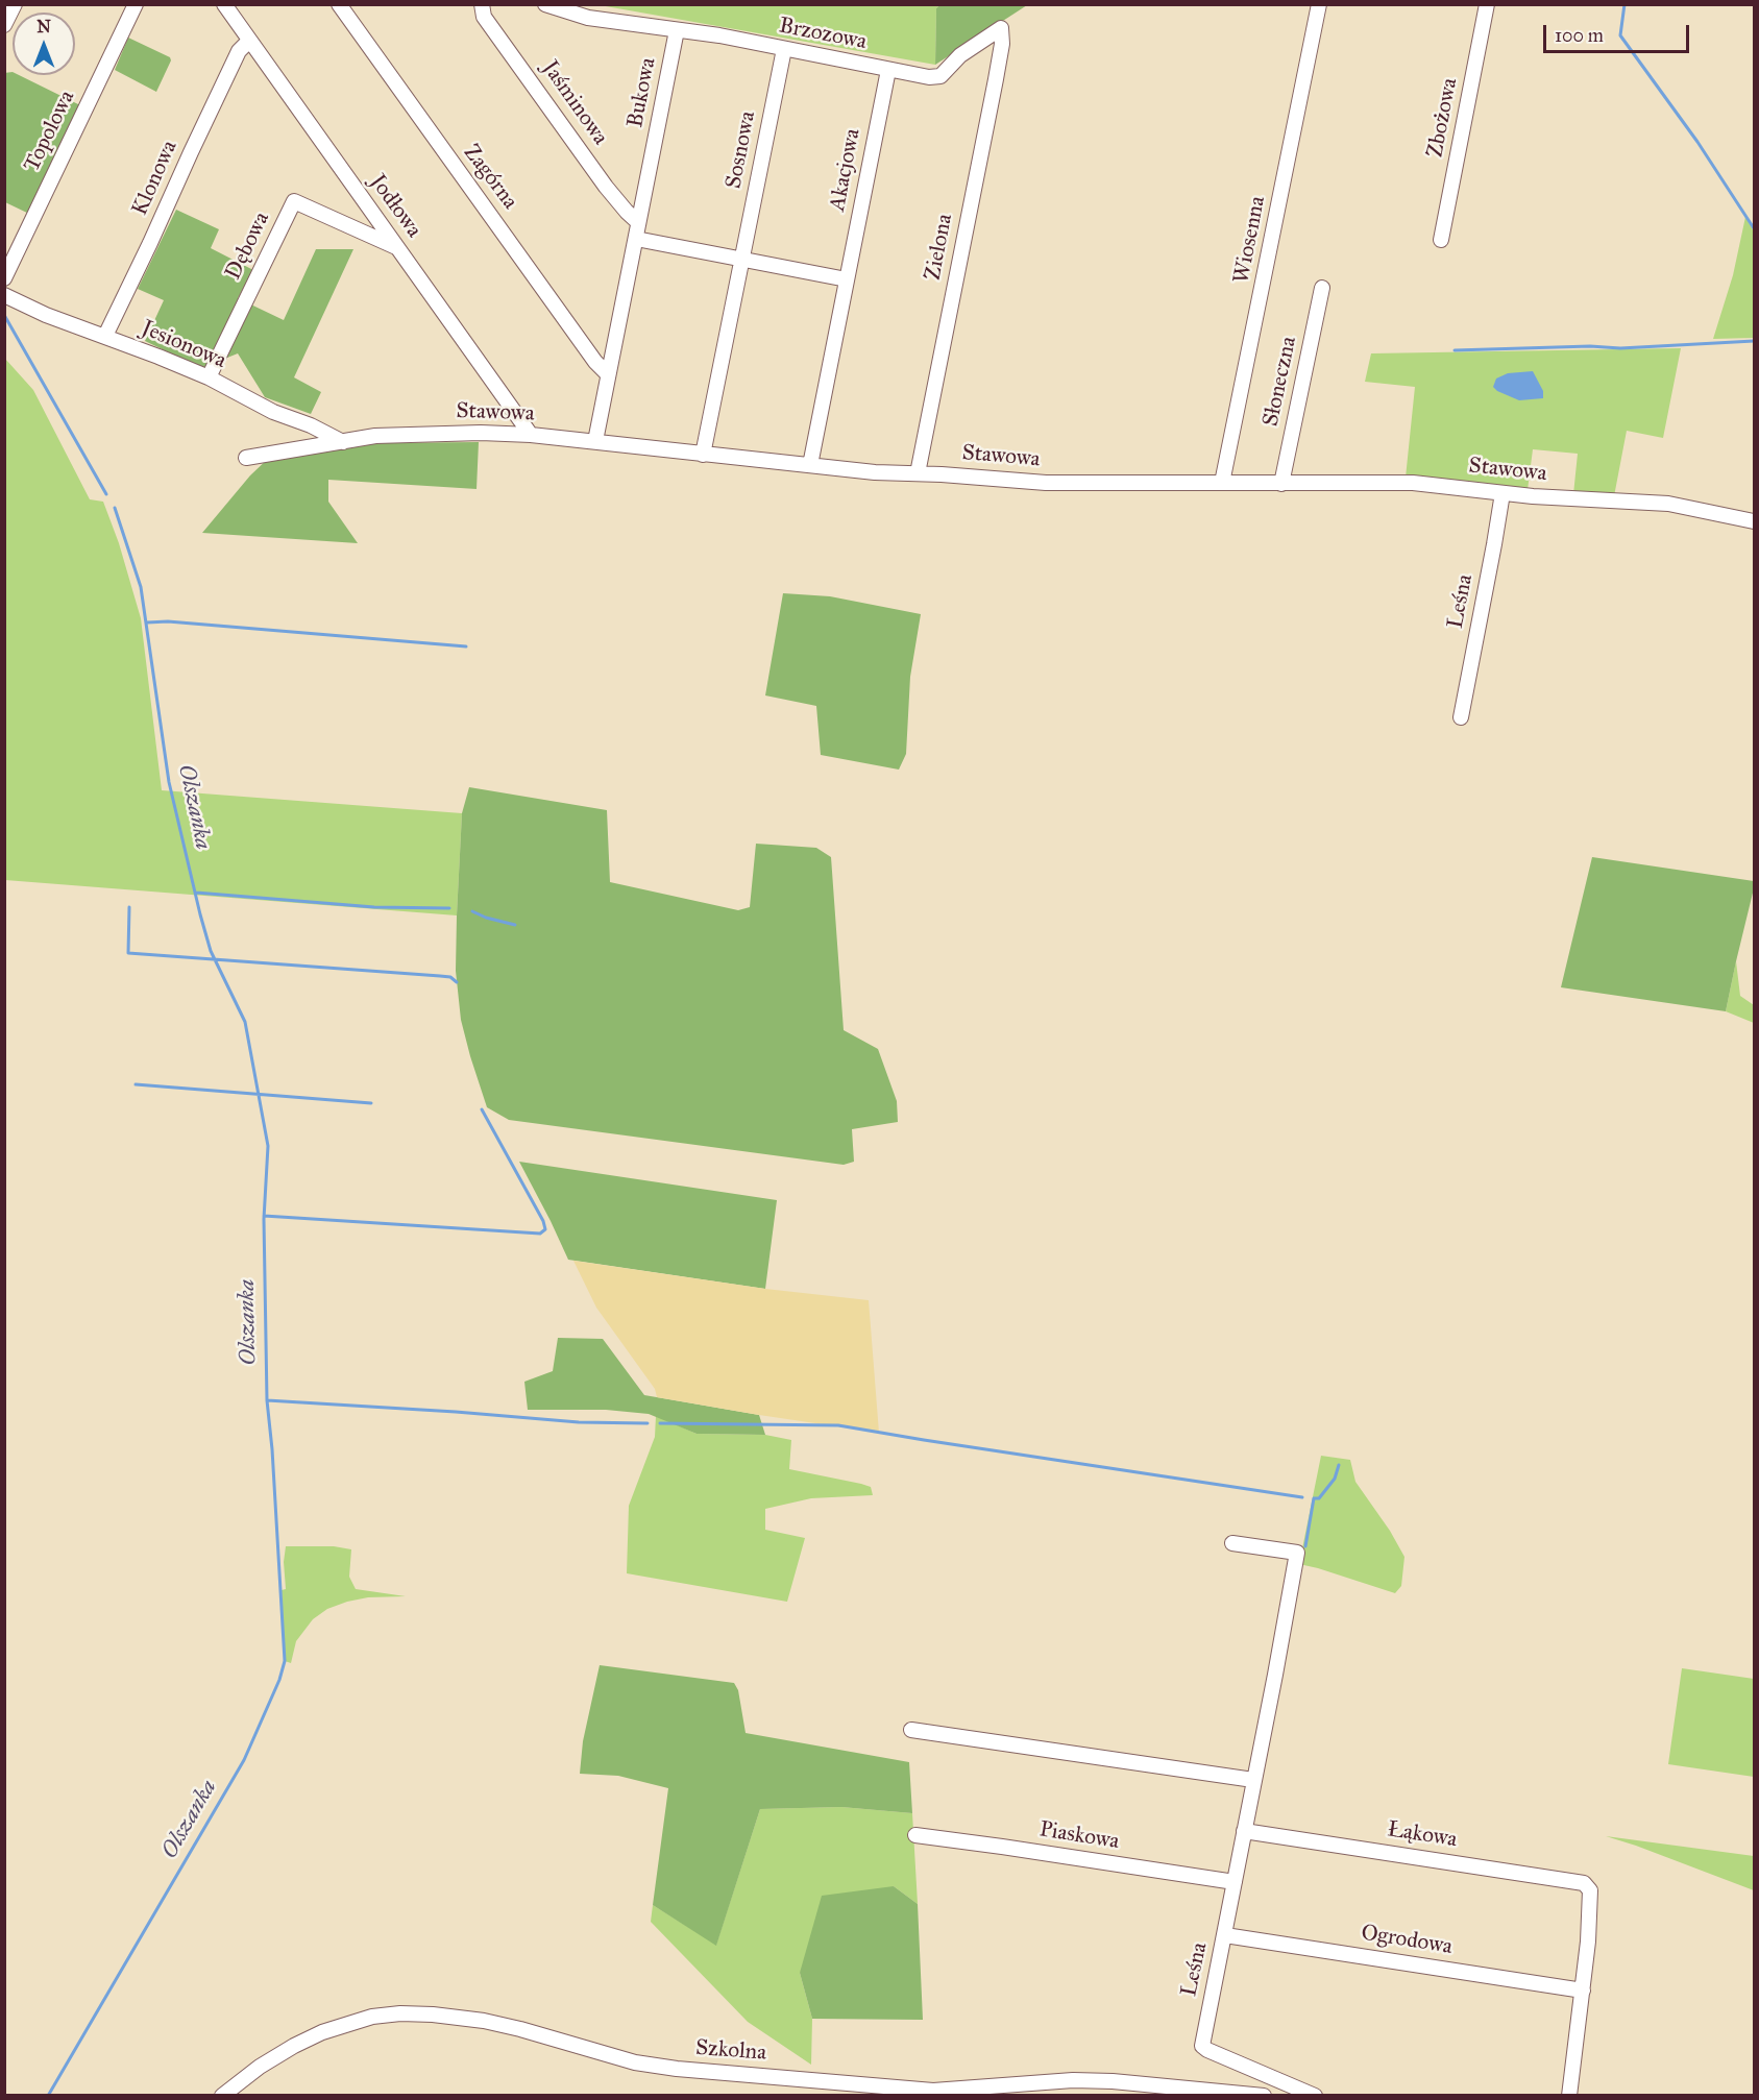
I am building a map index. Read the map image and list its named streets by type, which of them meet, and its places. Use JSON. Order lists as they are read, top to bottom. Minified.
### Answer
{"streets":{"street":["Brzozowa","Bukowa","Jaśminowa","Zbożowa","Topolowa","Sosnowa","Akacjowa","Zagórna","Klonowa","Jodłowa","Wiosenna","Dębowa","Zielona","Jesionowa","Słoneczna","Stawowa","Leśna","Łąkowa","Piaskowa","Ogrodowa","Szkolna"]},"crossings":[["Brzozowa","Bukowa"],["Brzozowa","Sosnowa"],["Brzozowa","Akacjowa"],["Brzozowa","Zielona"],["Bukowa","Jaśminowa"],["Bukowa","Zagórna"],["Bukowa","Stawowa"],["Sosnowa","Stawowa"],["Akacjowa","Stawowa"],["Klonowa","Jodłowa"],["Klonowa","Jesionowa"],["Jodłowa","Dębowa"],["Jodłowa","Stawowa"],["Wiosenna","Stawowa"],["Dębowa","Jesionowa"],["Zielona","Stawowa"],["Jesionowa","Stawowa"],["Słoneczna","Stawowa"],["Stawowa","Leśna"],["Leśna","Łąkowa"],["Leśna","Piaskowa"],["Leśna","Ogrodowa"],["Łąkowa","Ogrodowa"]],"water":["Olszanka"],"scale_bar":"100 m","north":"top"}
